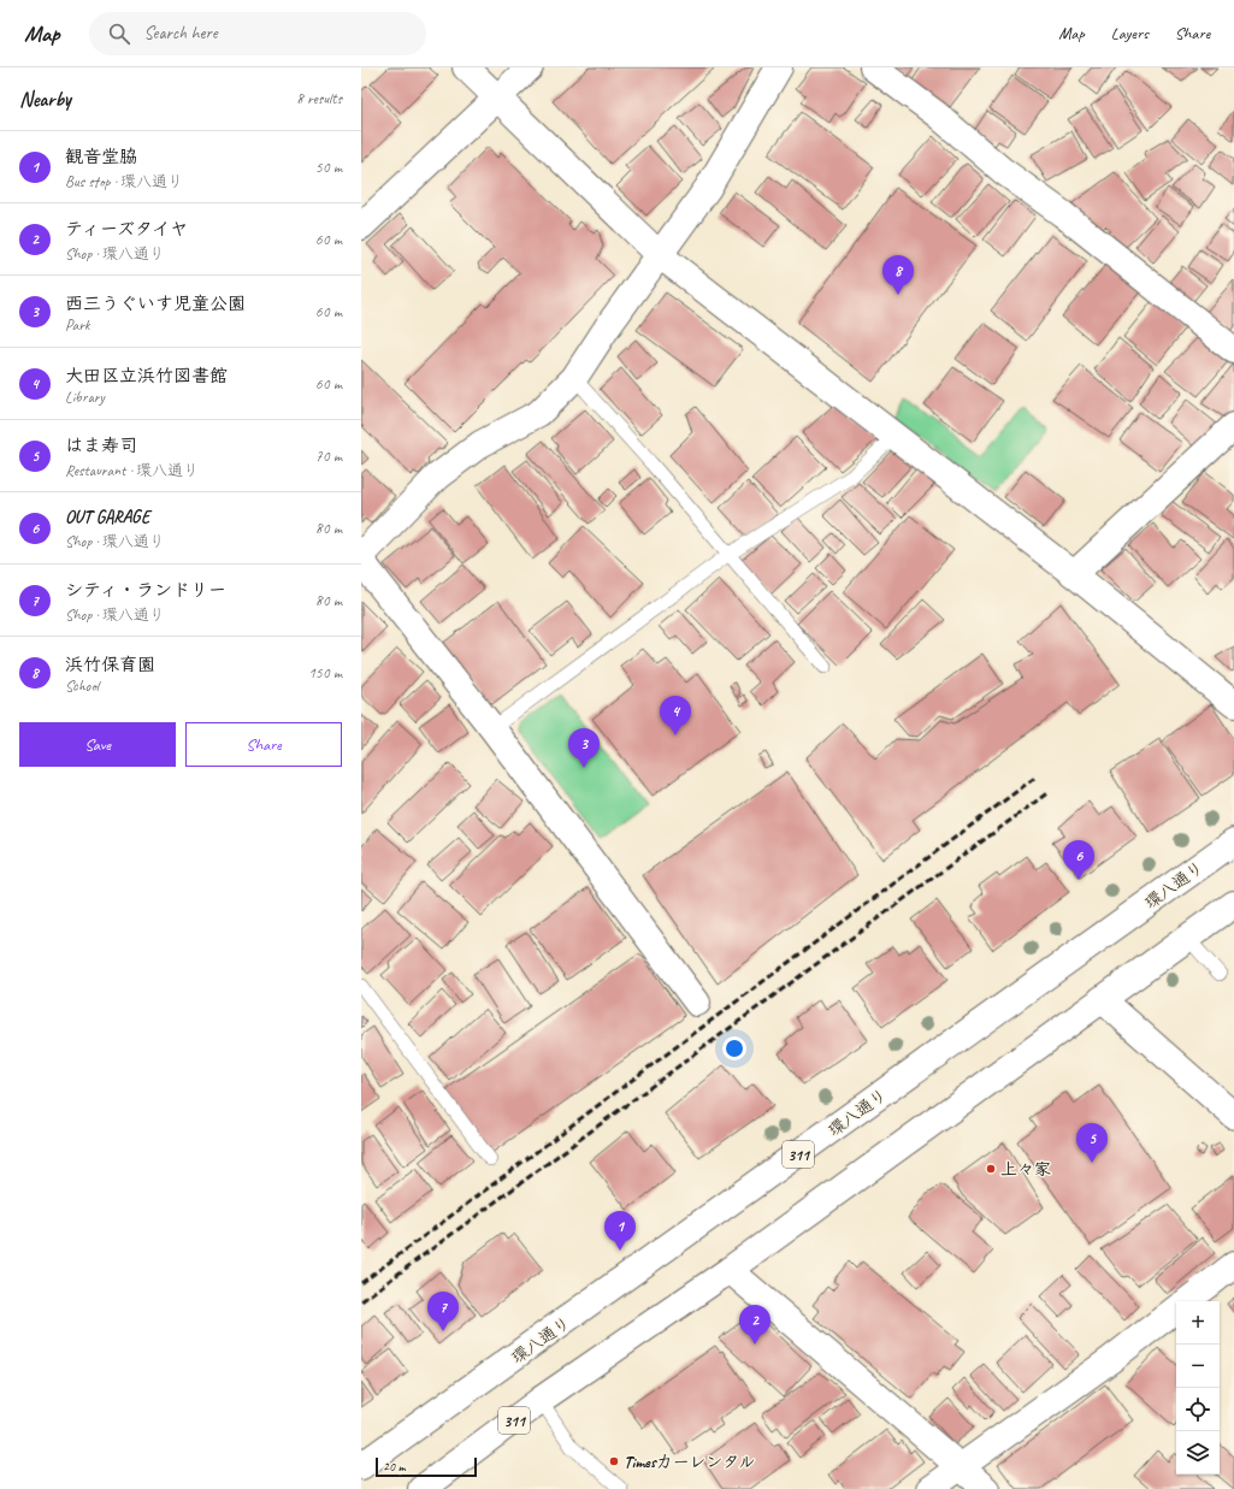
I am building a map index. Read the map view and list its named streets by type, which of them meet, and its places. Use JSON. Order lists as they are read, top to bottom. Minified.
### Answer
{"streets":{"street":["環八通り","311"]},"places":["上々家","Timesカーレンタル"],"scale_bar":"20 m","page":{"header":"Map","search":"Search here","nav":["Map","Layers","Share"],"heading":["Nearby","8 results"],"list":[{"mark":"1","name":"観音堂脇","note":"Bus stop · 環八通り","value":"50 m"},{"mark":"2","name":"ティーズタイヤ","note":"Shop · 環八通り","value":"60 m"},{"mark":"3","name":"西三うぐいす児童公園","note":"Park","value":"60 m"},{"mark":"4","name":"大田区立浜竹図書館","note":"Library","value":"60 m"},{"mark":"5","name":"はま寿司","note":"Restaurant · 環八通り","value":"70 m"},{"mark":"6","name":"OUT GARAGE","note":"Shop · 環八通り","value":"80 m"},{"mark":"7","name":"シティ・ランドリー","note":"Shop · 環八通り","value":"80 m"},{"mark":"8","name":"浜竹保育園","note":"School","value":"150 m"}],"pins":["8","4","3","6","5","1","7","2"],"buttons":["Save","Share"],"map_buttons":["+","−"],"scale":"20 m"}}
